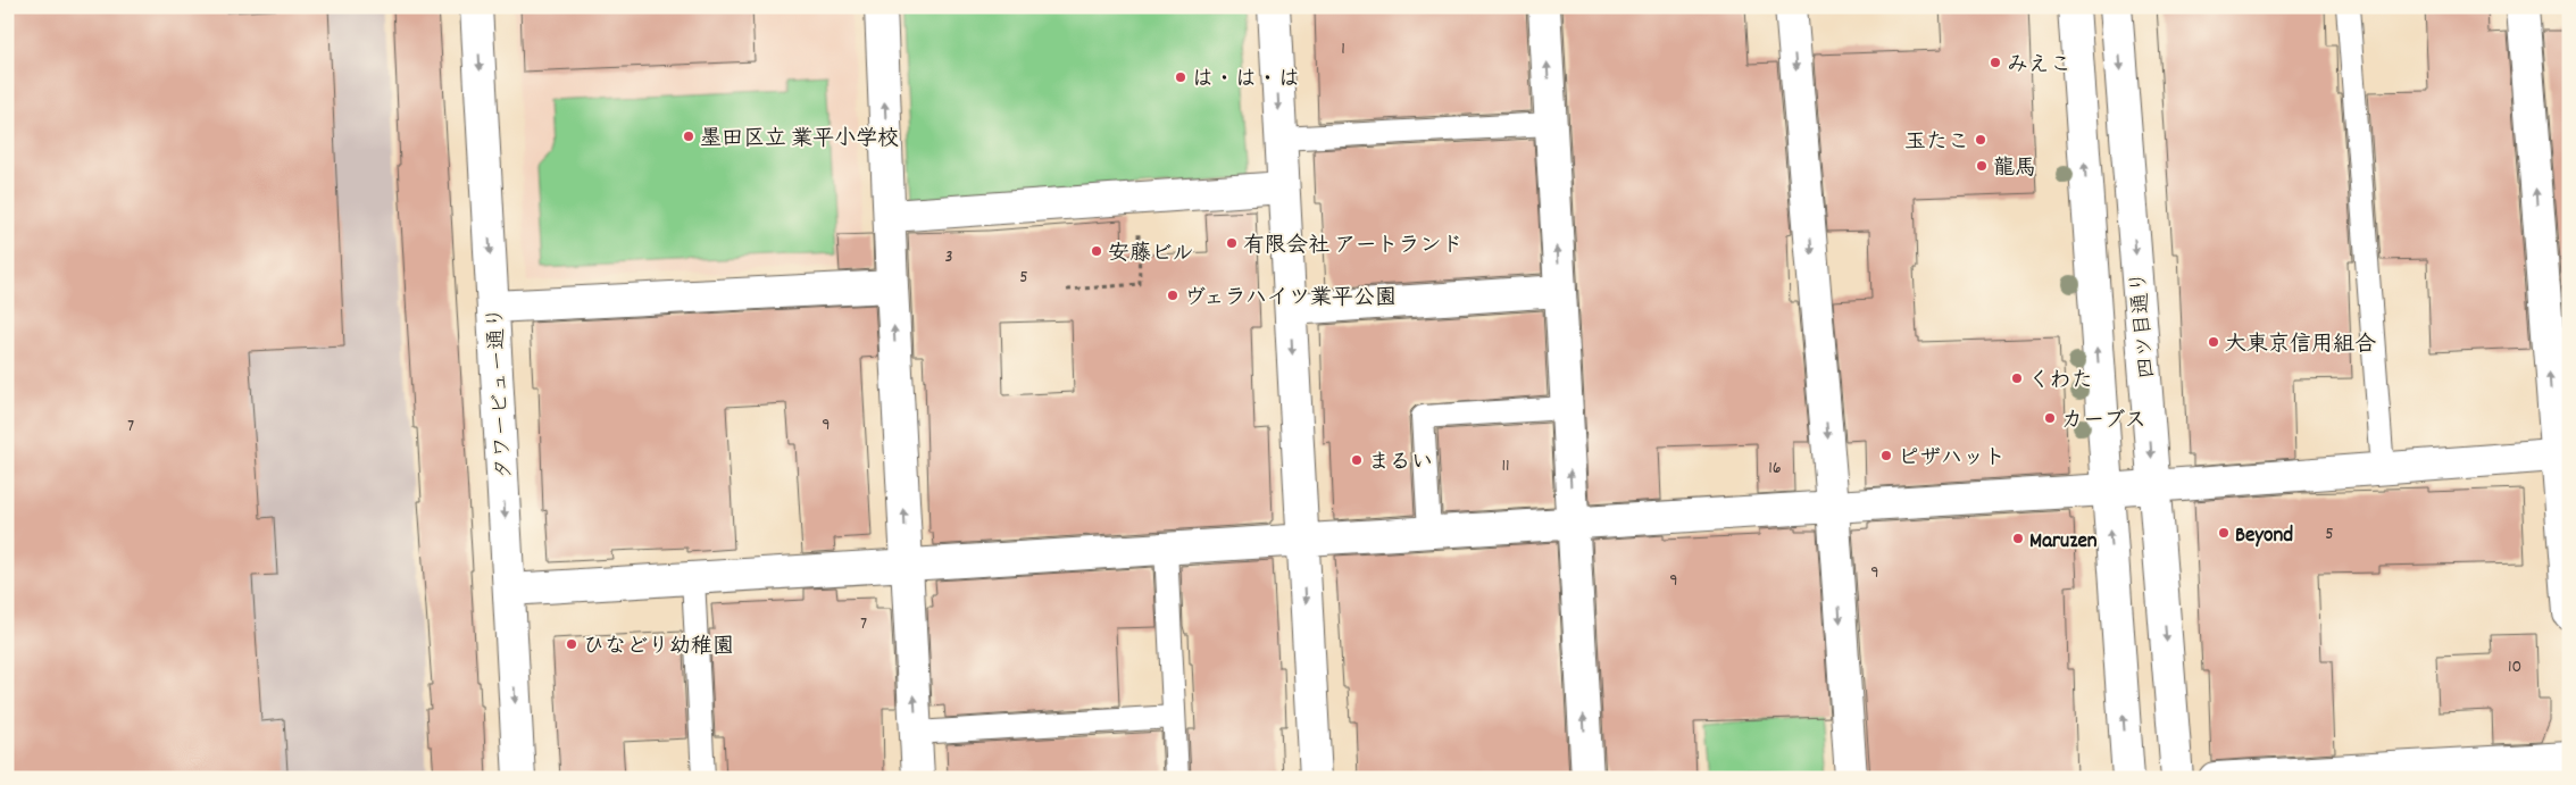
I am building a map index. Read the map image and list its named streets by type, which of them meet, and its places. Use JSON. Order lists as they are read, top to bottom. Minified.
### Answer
{"streets":{"street":["四ツ目通り","タワービュー通り"]},"one_way":["タワービュー通り"],"places":["みえこ","は・は・は","墨田区立 業平小学校","玉たこ","龍馬","有限会社 アートランド","安藤ビル","ヴェラハイツ業平公園","大東京信用組合","くわた","カーブス","ピザハット","まるい","Beyond","Maruzen","ひなどり幼稚園"],"house_numbers":["1","3","5","9","7","11","16","5","9","9","7","10"]}
